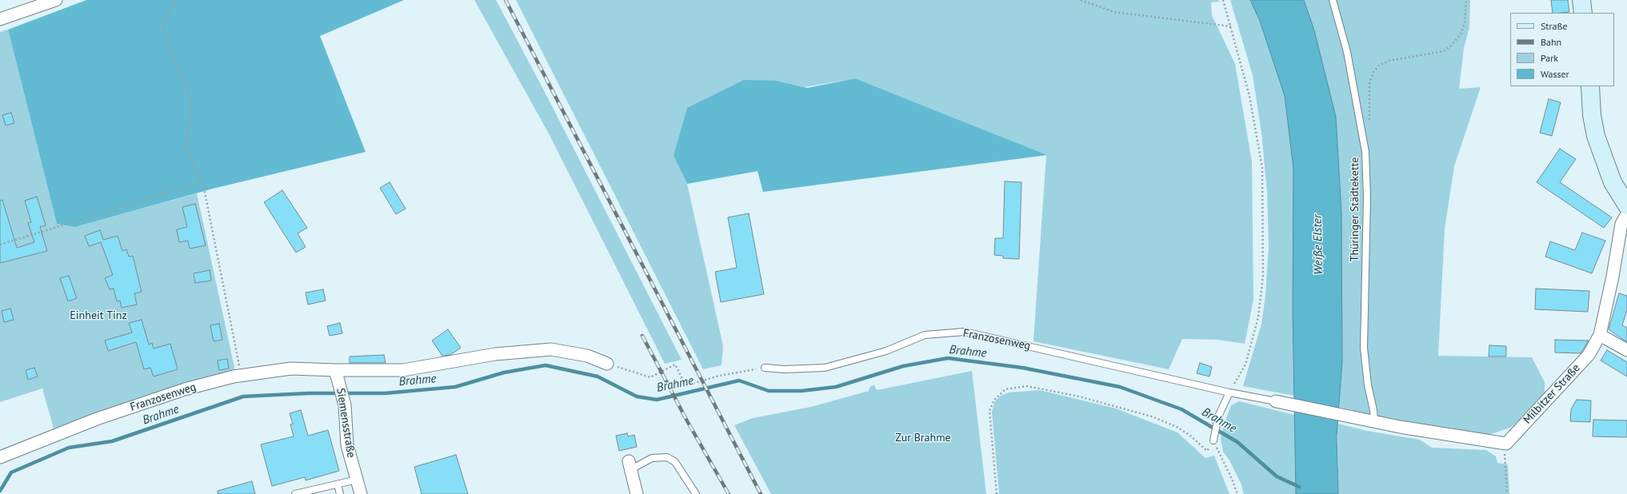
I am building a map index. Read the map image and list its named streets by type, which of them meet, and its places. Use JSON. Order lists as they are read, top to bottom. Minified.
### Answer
{"streets":{"street":["Franzosenweg","Milbitzer Straße","Siemensstraße"],"lane":["Thüringer Städtekette"]},"crossings":[["Thüringer Städtekette","Milbitzer Straße"],["Franzosenweg","Siemensstraße"]],"water":["Weiße Elster","Brahme"],"parks":["Einheit Tinz","Zur Brahme"],"legend":["Straße","Bahn","Park","Wasser"]}
